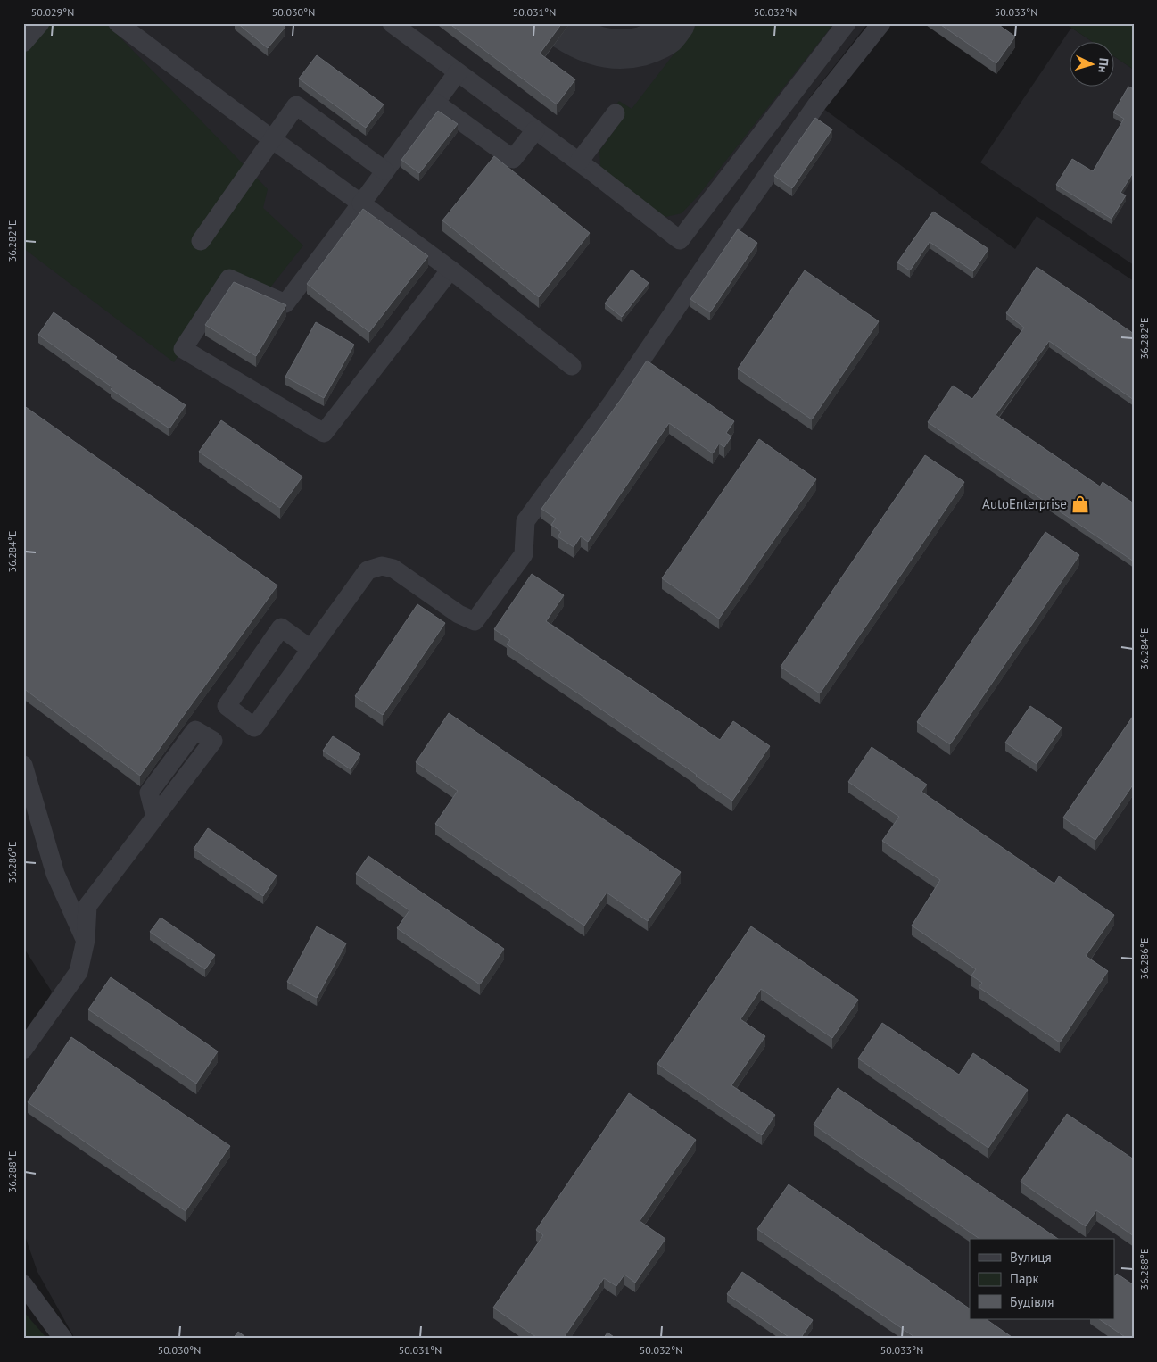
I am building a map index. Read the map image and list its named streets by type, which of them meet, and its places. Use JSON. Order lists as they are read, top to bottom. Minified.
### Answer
{"places":{"shop":["AutoEnterprise"]},"legend":["Вулиця","Парк","Будівля"],"north":"right","coordinates":["50.029°N","50.030°N","50.031°N","50.032°N","50.033°N","36.282°E","36.284°E","36.286°E","36.288°E"]}
